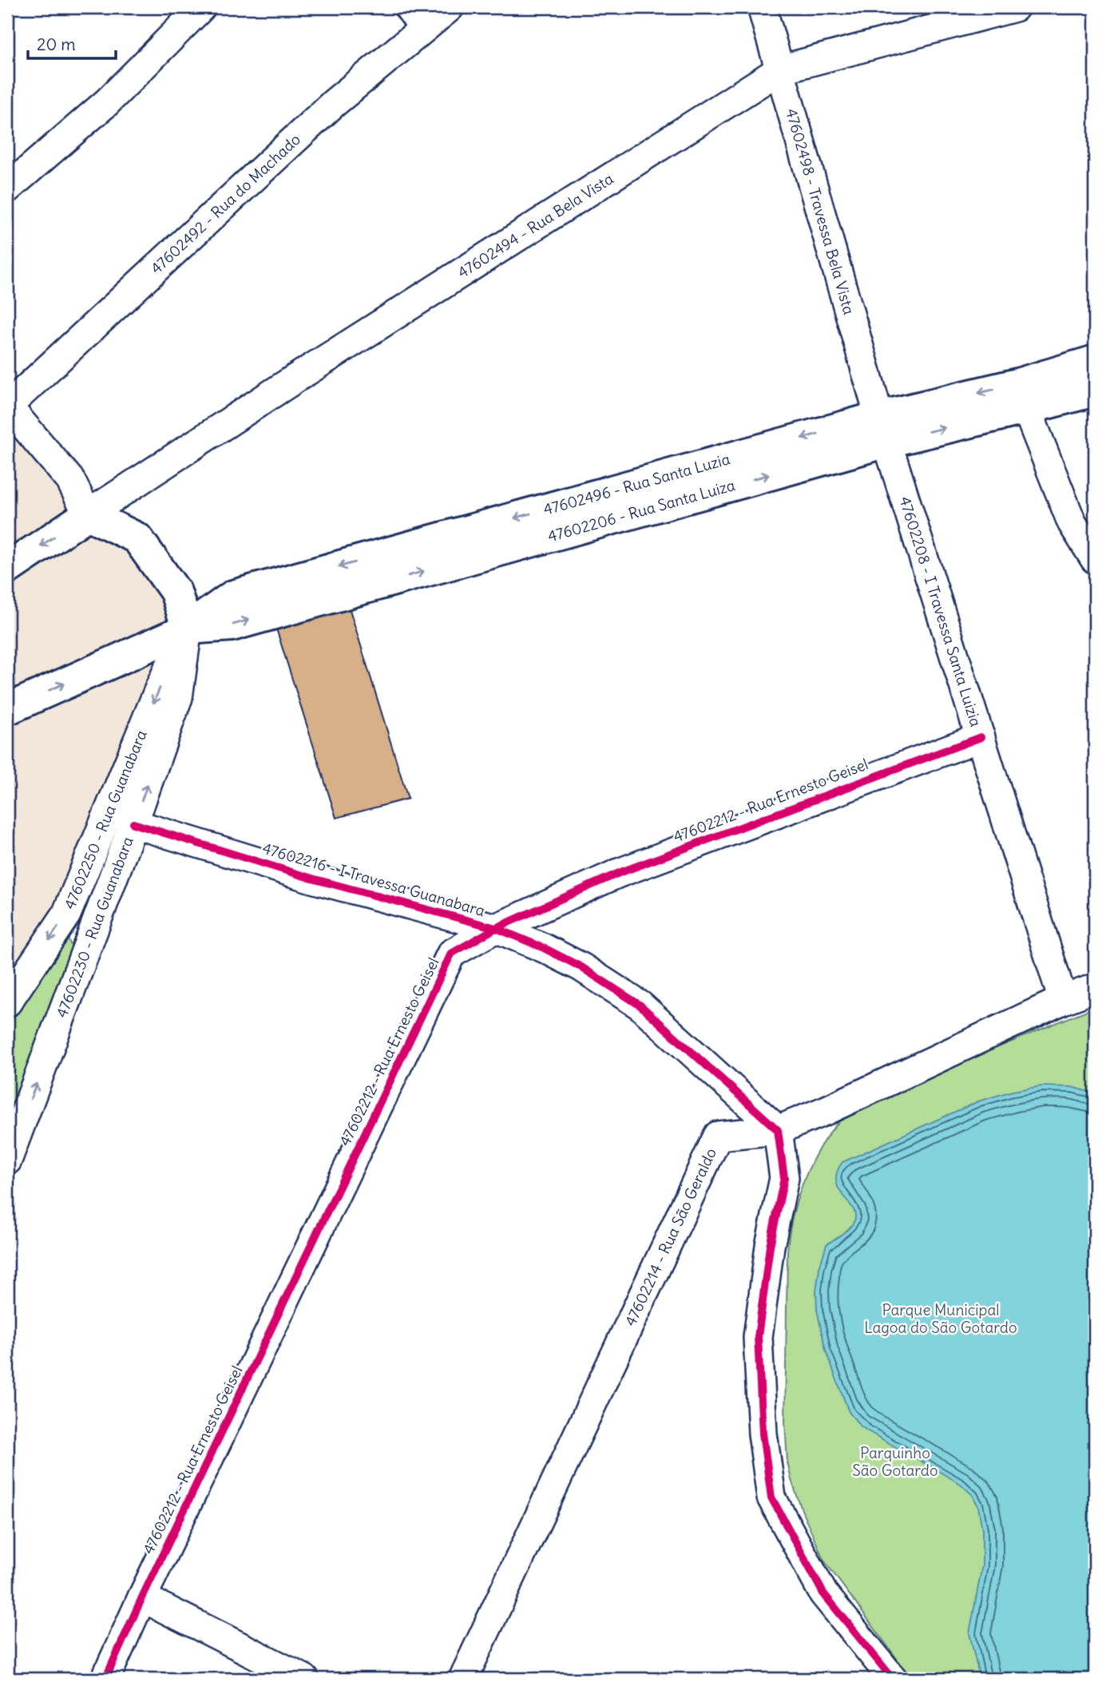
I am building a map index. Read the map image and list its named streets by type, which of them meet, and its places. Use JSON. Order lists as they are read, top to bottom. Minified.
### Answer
{"streets":{"street":["47602492 - Rua do Machado","47602498 - Travessa Bela Vista","47602494 - Rua Bela Vista","47602496 - Rua Santa Luzia","47602208 - I Travessa Santa Luizia","47602212 - Rua Ernesto Geisel","47602250 - Rua Guanabara","47602216 - I Travessa Guanabara","47602230 - Rua Guanabara","47602214 - Rua São Geraldo"]},"crossings":[["47602498 - Travessa Bela Vista","47602494 - Rua Bela Vista"],["47602498 - Travessa Bela Vista","47602496 - Rua Santa Luzia"],["47602498 - Travessa Bela Vista","47602208 - I Travessa Santa Luizia"],["47602496 - Rua Santa Luzia","47602208 - I Travessa Santa Luizia"],["47602496 - Rua Santa Luzia","47602250 - Rua Guanabara"],["47602496 - Rua Santa Luzia","47602230 - Rua Guanabara"],["47602208 - I Travessa Santa Luizia","47602212 - Rua Ernesto Geisel"],["47602208 - I Travessa Santa Luizia","47602214 - Rua São Geraldo"],["47602212 - Rua Ernesto Geisel","47602216 - I Travessa Guanabara"],["47602250 - Rua Guanabara","47602230 - Rua Guanabara"],["47602216 - I Travessa Guanabara","47602230 - Rua Guanabara"],["47602216 - I Travessa Guanabara","47602214 - Rua São Geraldo"]],"one_way":["47602250 - Rua Guanabara","47602230 - Rua Guanabara"],"parks":["Parque Municipal Lagoa do São Gotardo","Parquinho São Gotardo"],"scale_bar":"20 m"}
